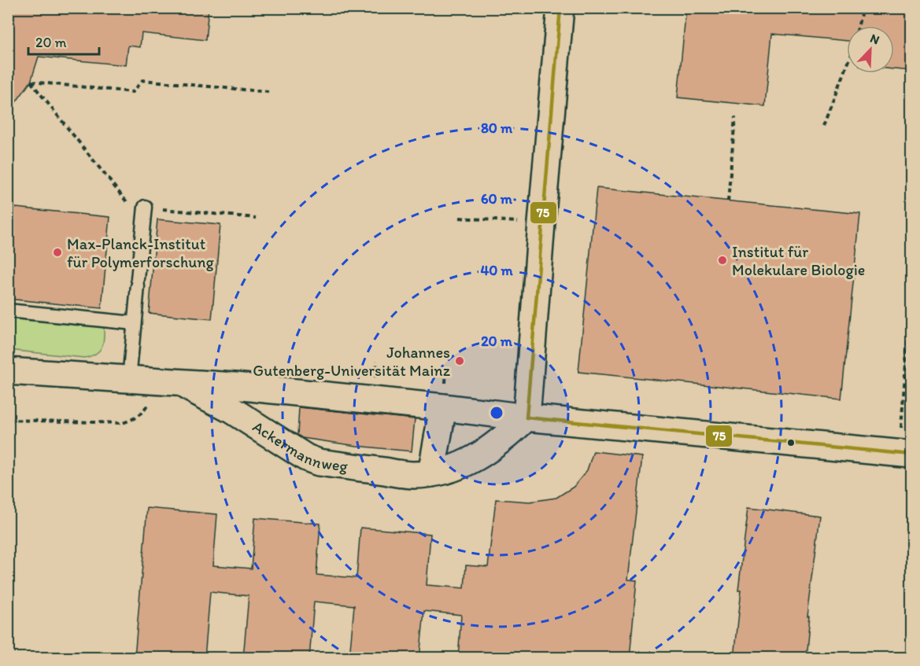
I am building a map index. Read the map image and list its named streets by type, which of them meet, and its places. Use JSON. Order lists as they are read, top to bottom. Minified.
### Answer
{"streets":{"street":["Ackermannweg"]},"places":["Max-Planck-Institut für Polymerforschung","Institut für Molekulare Biologie","Johannes Gutenberg-Universität Mainz"],"lines":["transit line 75"],"scale_bar":"20 m","north":"top right","rings":["80 m","60 m","40 m","20 m"]}
